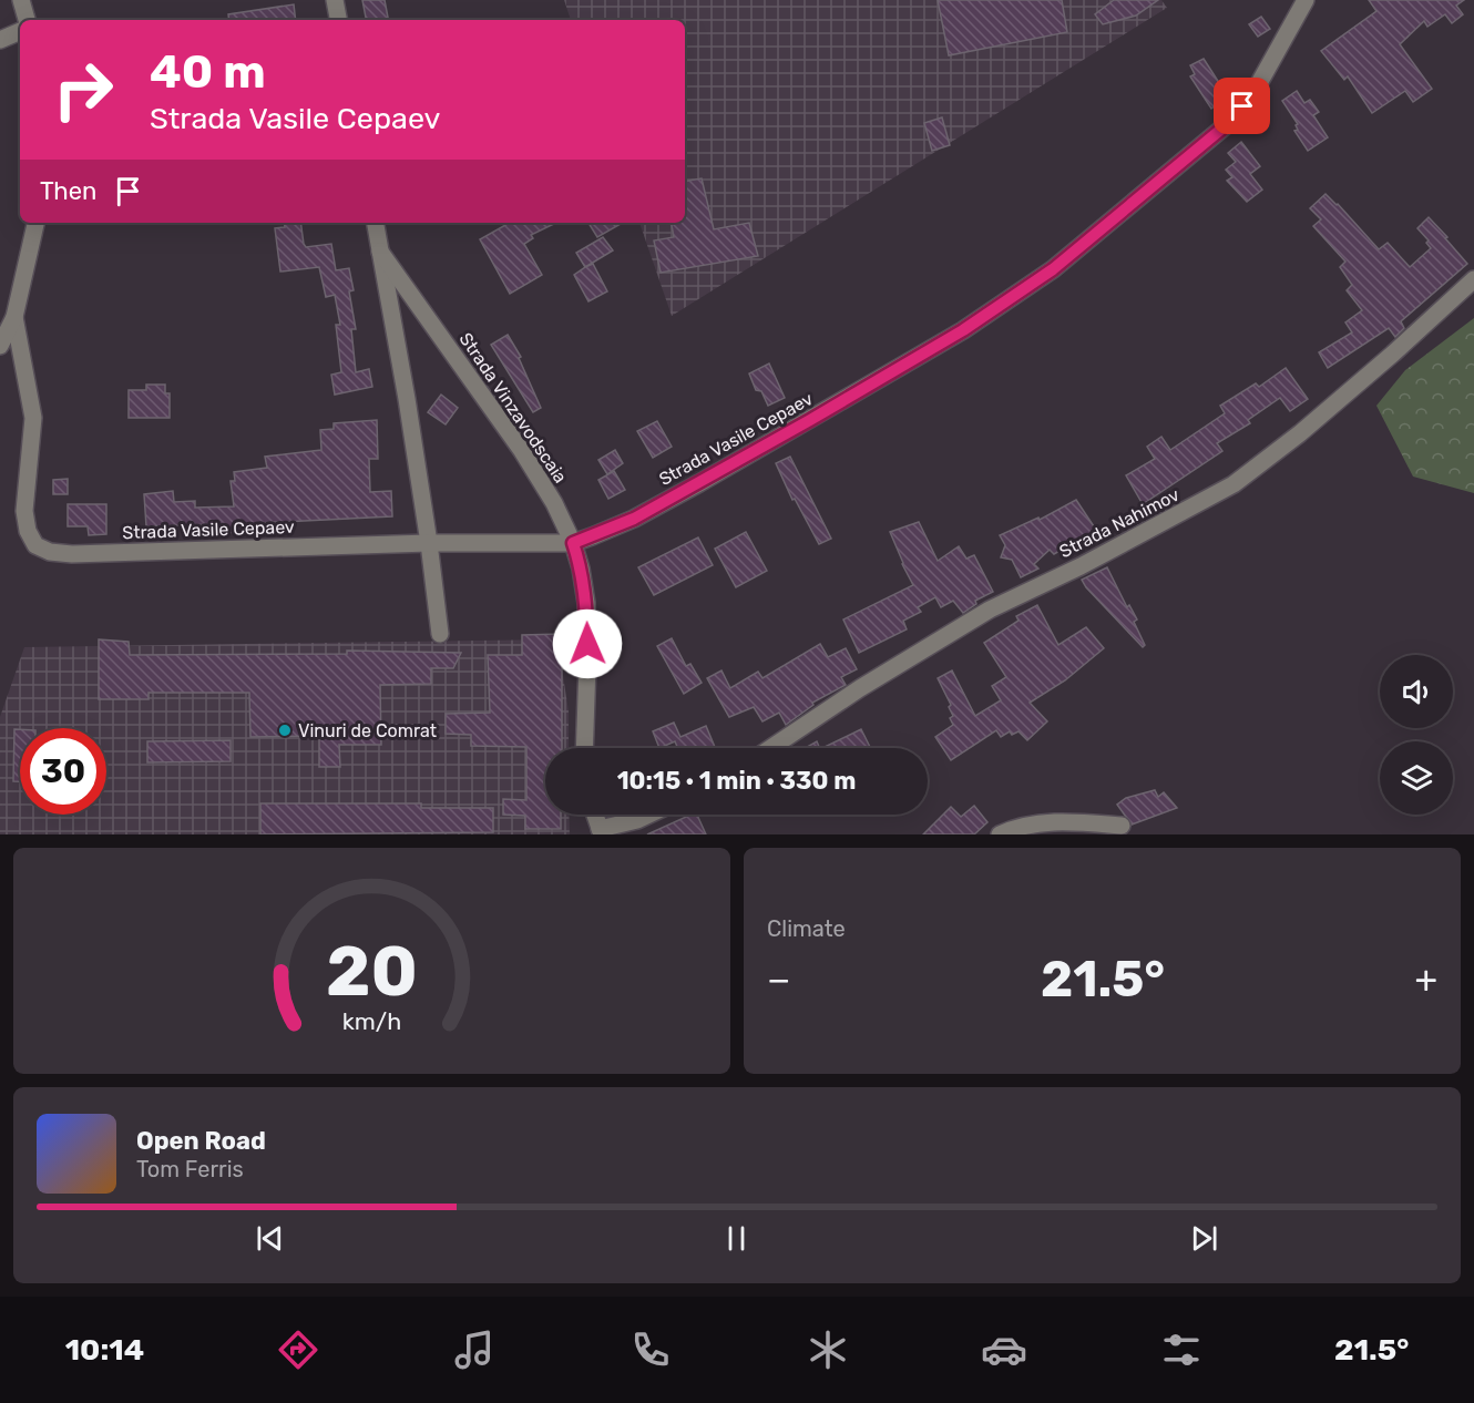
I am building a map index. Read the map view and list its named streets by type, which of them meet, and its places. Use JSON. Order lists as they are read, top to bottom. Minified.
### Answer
{"streets":{"street":["Strada Vinzavodscaia","Strada Vasile Cepaev","Strada Nahimov"]},"crossings":[["Strada Vinzavodscaia","Strada Vasile Cepaev"]],"places":["Vinuri de Comrat"],"page":{"turn":["40 m","Strada Vasile Cepaev"],"then":"Then","limit":"30","trip":"10:15 · 1 min · 330 m","tile":"Climate","heat":["−","21.5°","+"],"song":["Open Road","Tom Ferris"],"tabs":["10:14","21.5°"],"gauge":["20","km/h"]}}
